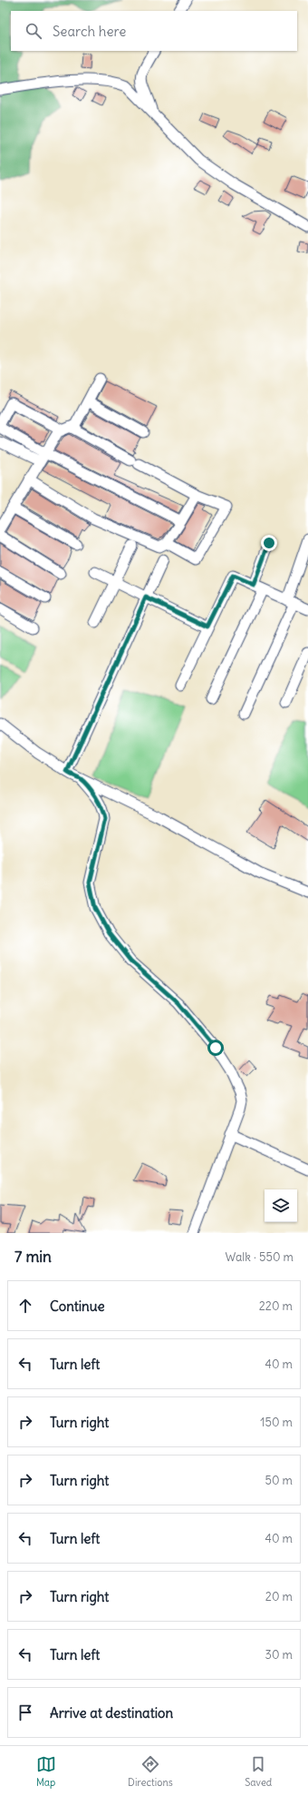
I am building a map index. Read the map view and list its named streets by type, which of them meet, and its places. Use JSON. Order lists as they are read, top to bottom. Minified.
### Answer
{"page":{"search":"Search here","heading":["7 min","Walk · 550 m"],"list":[["Continue","220 m"],["Turn left","40 m"],["Turn right","150 m"],["Turn right","50 m"],["Turn left","40 m"],["Turn right","20 m"],["Turn left","30 m"],"Arrive at destination"],"nav":["Map","Directions","Saved"]}}
